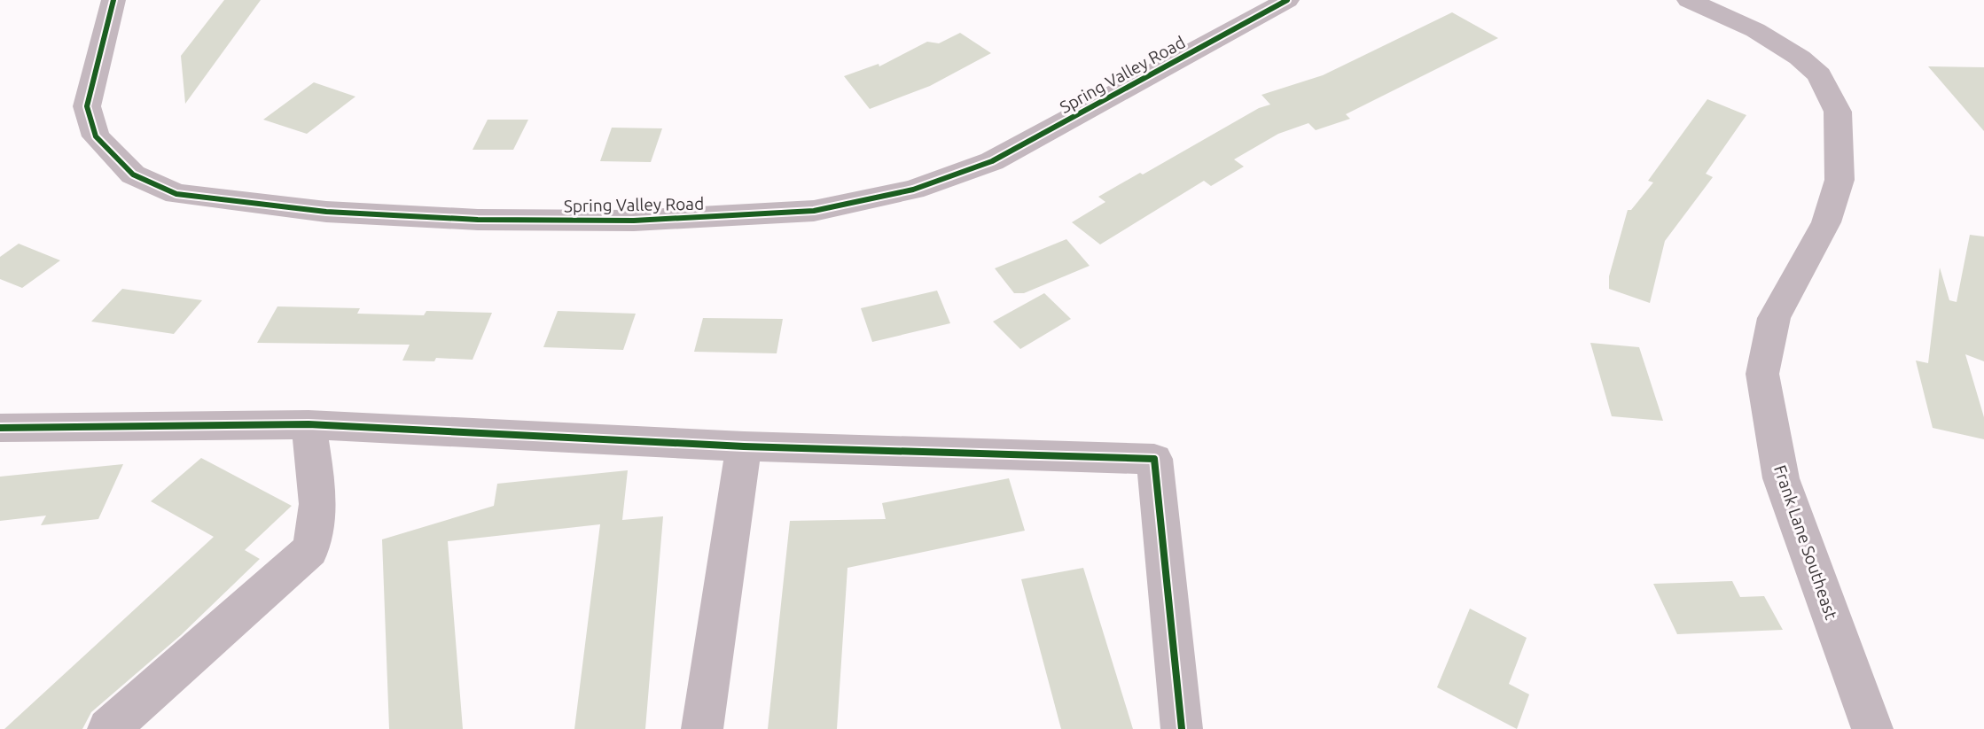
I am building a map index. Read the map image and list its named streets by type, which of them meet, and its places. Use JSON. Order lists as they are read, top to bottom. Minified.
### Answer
{"streets":{"street":["Spring Valley Road","Frank Lane Southeast"]}}
